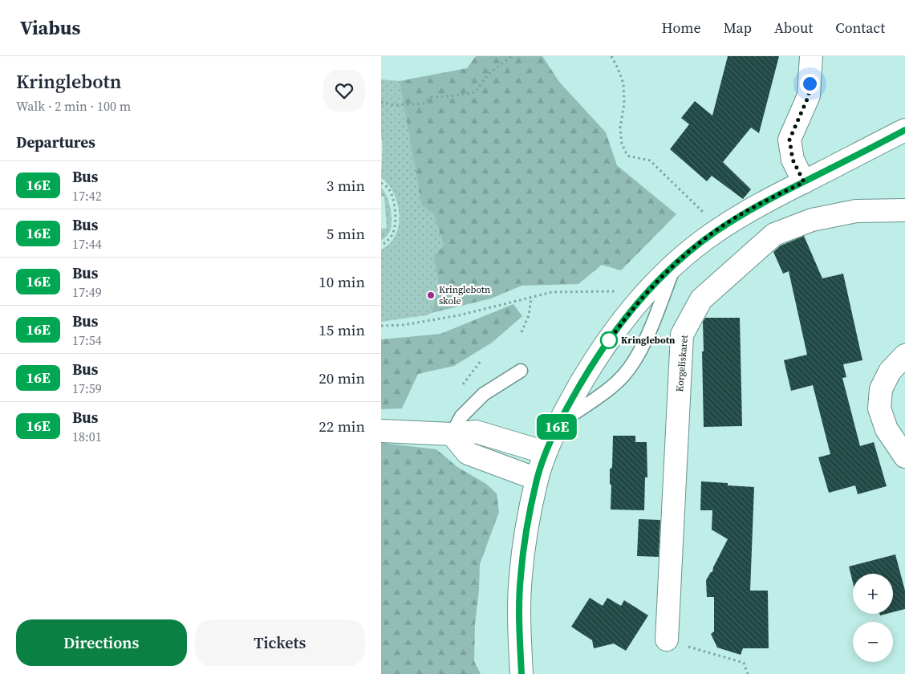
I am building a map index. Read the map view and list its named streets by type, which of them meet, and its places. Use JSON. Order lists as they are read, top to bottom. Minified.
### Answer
{"streets":{"street":["Korgeliskaret"]},"places":["Kringlebotn skole","Kringlebotn"],"lines":["bus line 16E"],"page":{"header":"Viabus","nav":["Home","Map","About","Contact"],"heading":[["Kringlebotn","Walk · 2 min · 100 m"],"Departures"],"on_map":"16E","list":[{"mark":"16E","name":"Bus","note":"17:42","value":"3 min"},{"mark":"16E","name":"Bus","note":"17:44","value":"5 min"},{"mark":"16E","name":"Bus","note":"17:49","value":"10 min"},{"mark":"16E","name":"Bus","note":"17:54","value":"15 min"},{"mark":"16E","name":"Bus","note":"17:59","value":"20 min"},{"mark":"16E","name":"Bus","note":"18:01","value":"22 min"}],"map_buttons":["+","−"],"buttons":["Directions","Tickets"]}}
